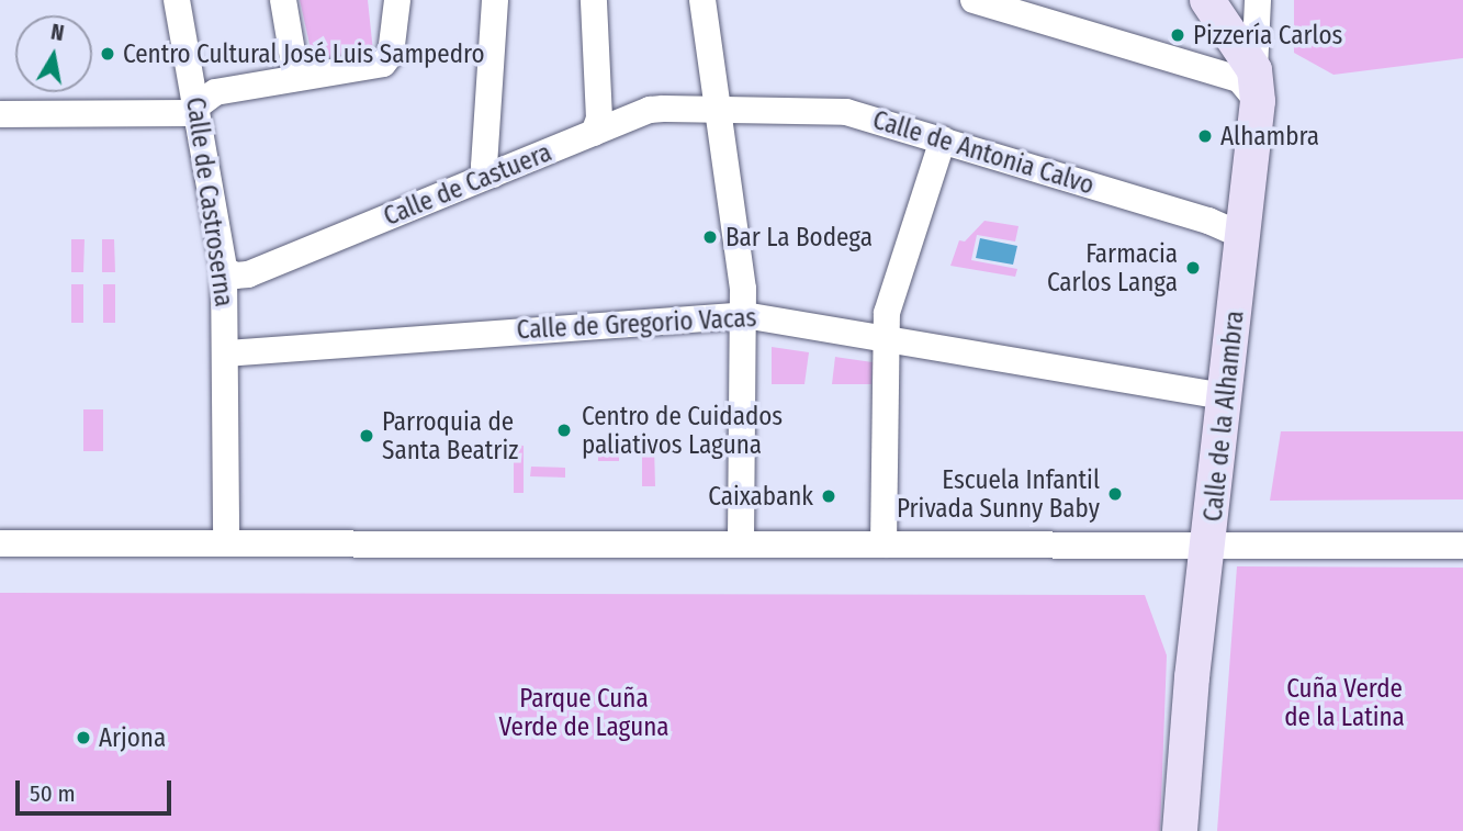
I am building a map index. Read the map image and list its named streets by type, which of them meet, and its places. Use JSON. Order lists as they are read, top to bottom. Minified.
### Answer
{"streets":{"main road":["Calle de la Alhambra"],"street":["Calle de Antonia Calvo","Calle de Castuera","Calle de Castroserna","Calle de Gregorio Vacas"]},"crossings":[["Calle de Antonia Calvo","Calle de Castuera"],["Calle de Antonia Calvo","Calle de la Alhambra"],["Calle de Castuera","Calle de Castroserna"],["Calle de Castroserna","Calle de Gregorio Vacas"],["Calle de Gregorio Vacas","Calle de la Alhambra"]],"parks":["Cuña Verde de la Latina","Parque Cuña Verde de Laguna"],"places":["Pizzería Carlos","Centro Cultural José Luis Sampedro","Alhambra","Bar La Bodega","Farmacia Carlos Langa","Centro de Cuidados paliativos Laguna","Parroquia de Santa Beatriz","Escuela Infantil Privada Sunny Baby","Caixabank","Arjona"],"scale_bar":"50 m","north":"top"}
